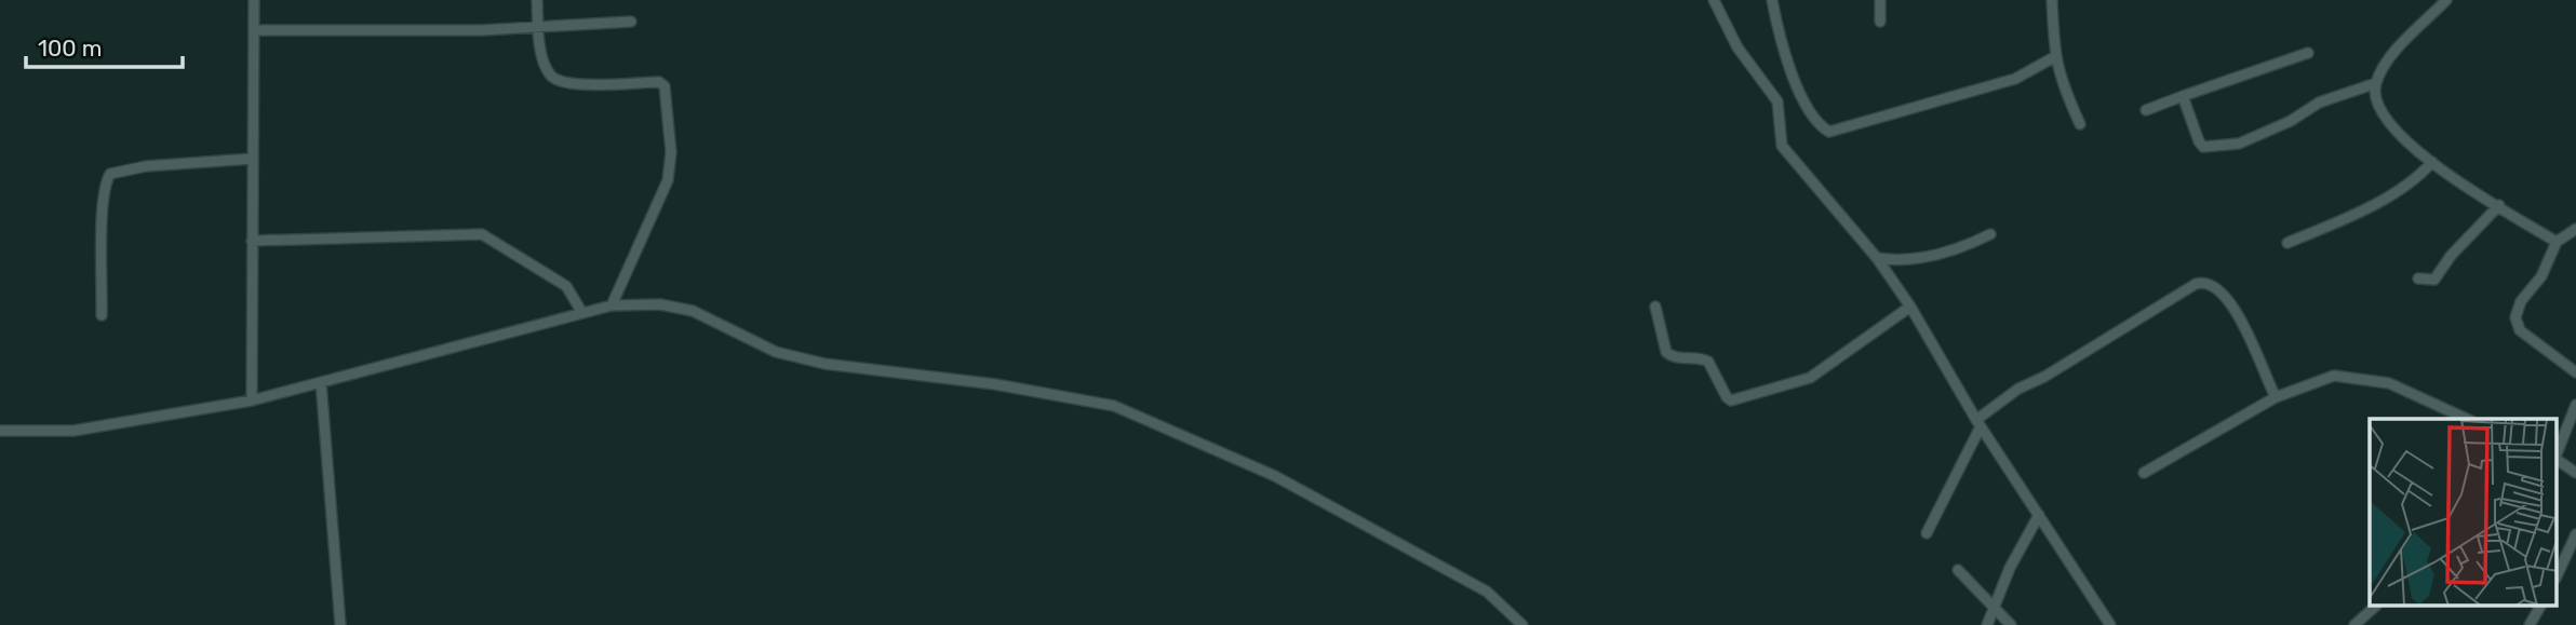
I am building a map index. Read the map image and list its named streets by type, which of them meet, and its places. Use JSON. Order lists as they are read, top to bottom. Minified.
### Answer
{"scale_bar":"100 m"}
